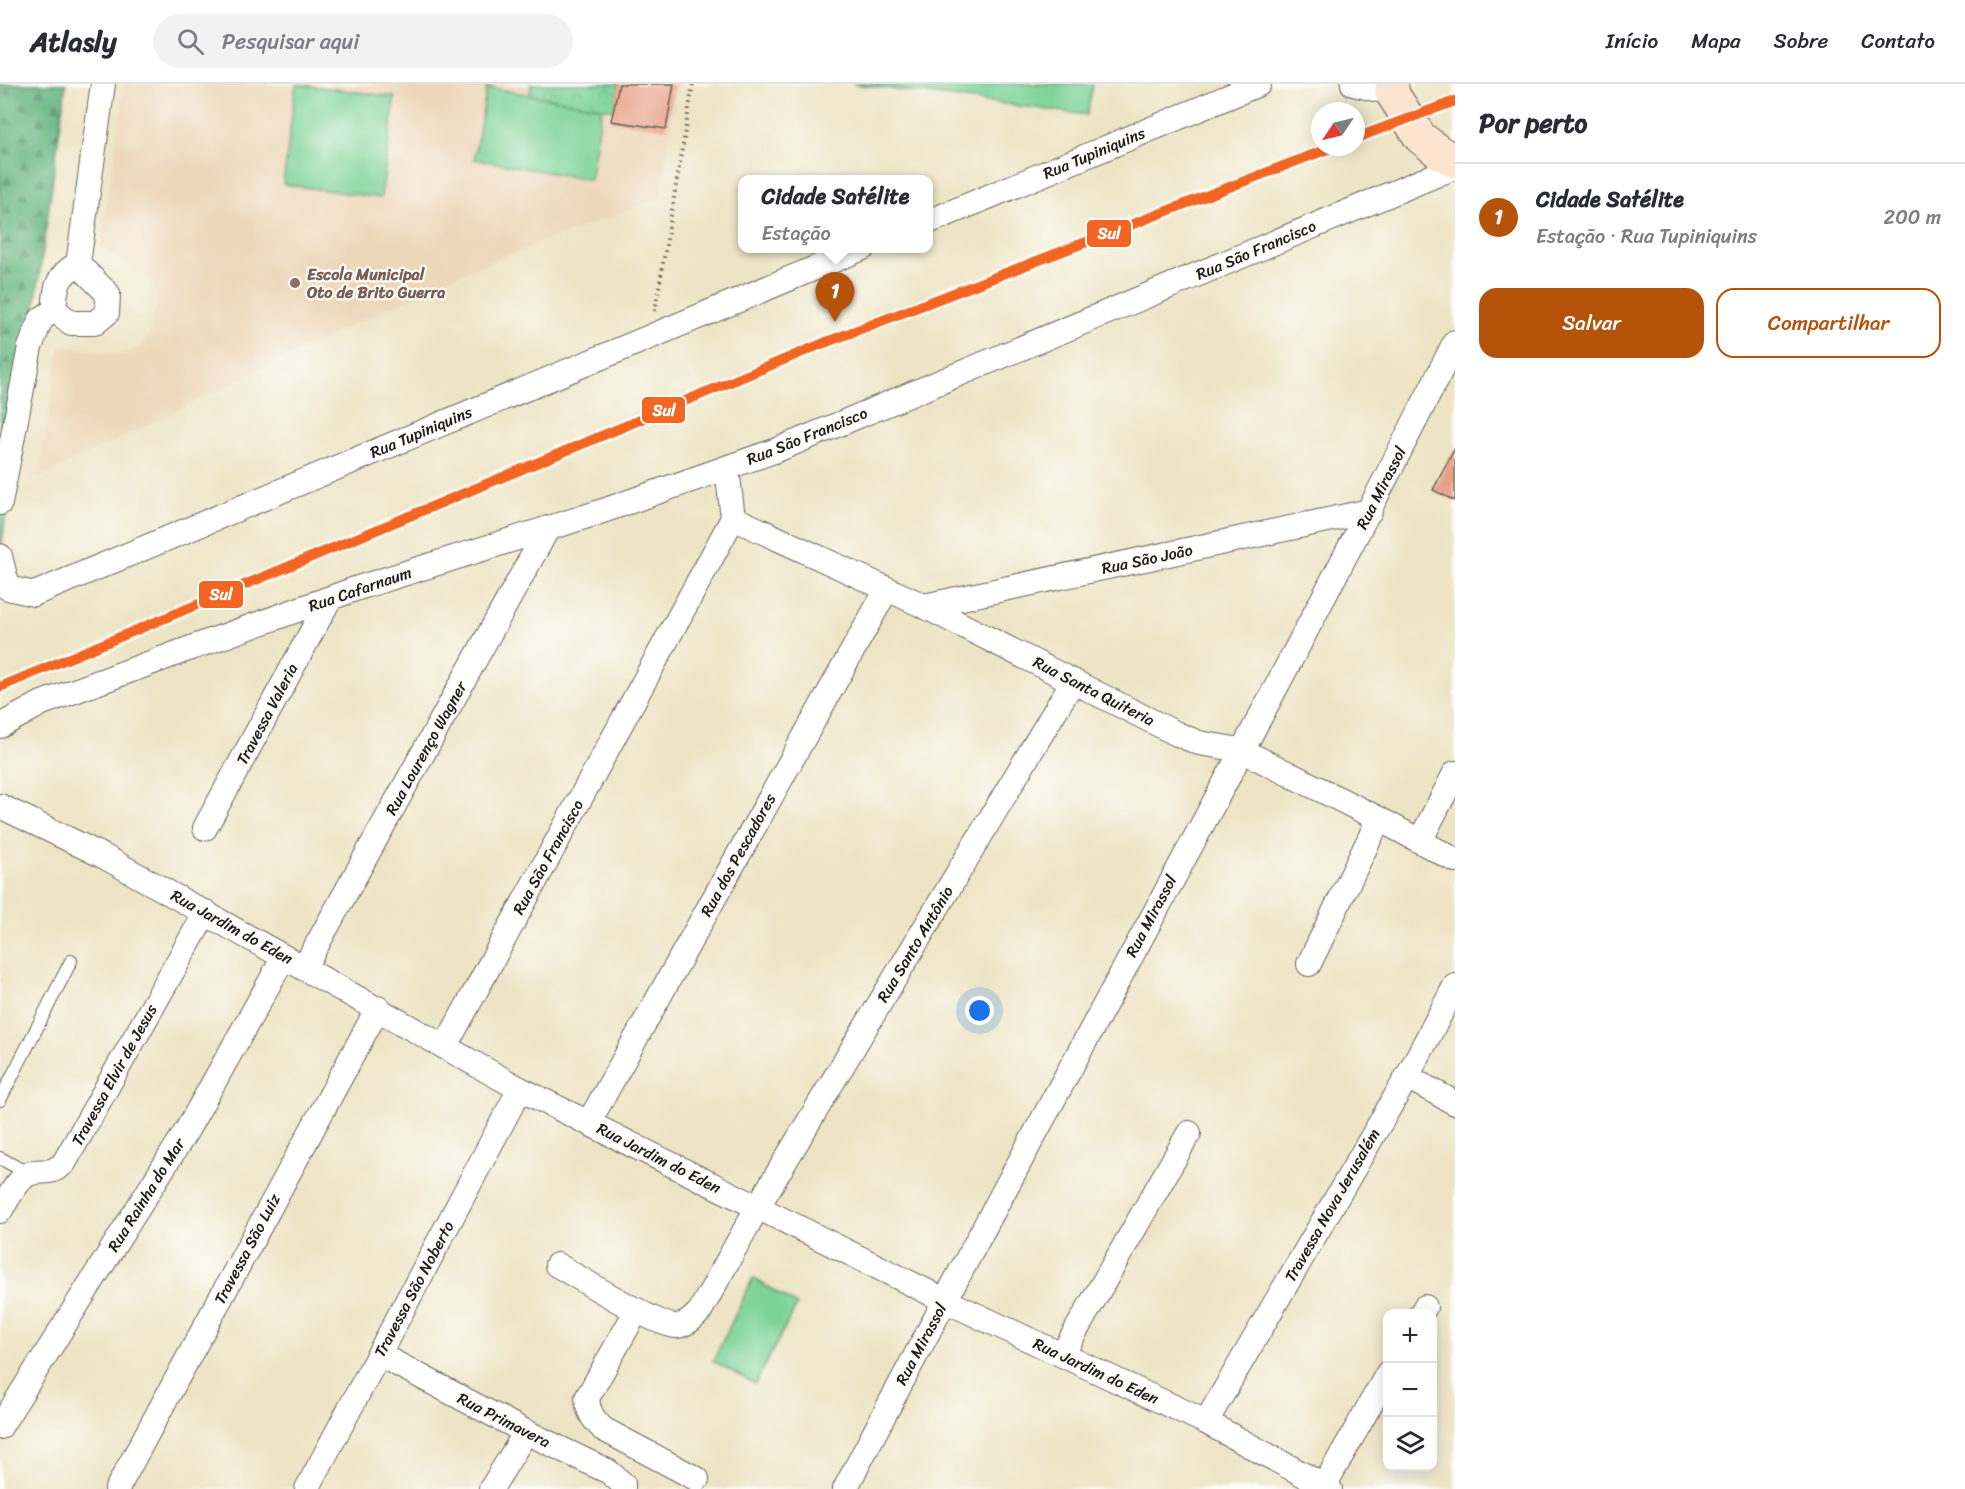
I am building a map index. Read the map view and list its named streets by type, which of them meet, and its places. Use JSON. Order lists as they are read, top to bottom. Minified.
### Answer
{"streets":{"street":["Rua Tupiniquins","Rua São Francisco","Rua Mirassol","Rua São João","Rua Cafarnaum","Rua Santa Quiteria","Travessa Valeria","Rua Lourenço Wagner","Rua dos Pescadores","Rua Jardim do Eden","Rua Santo Antônio","Travessa Elvir de Jesus","Rua Rainha do Mar","Travessa Nova Jerusalém","Travessa São Luiz","Travessa São Noberto","Rua Primavera"]},"crossings":[["Rua São Francisco","Rua Cafarnaum"],["Rua São Francisco","Rua Santa Quiteria"],["Rua São Francisco","Rua Jardim do Eden"],["Rua Mirassol","Rua São João"],["Rua Mirassol","Rua Santa Quiteria"],["Rua Mirassol","Rua Jardim do Eden"],["Rua São João","Rua Santa Quiteria"],["Rua Cafarnaum","Travessa Valeria"],["Rua Cafarnaum","Rua Lourenço Wagner"],["Rua Santa Quiteria","Rua dos Pescadores"],["Rua Santa Quiteria","Rua Santo Antônio"],["Rua Lourenço Wagner","Rua Jardim do Eden"],["Rua Lourenço Wagner","Rua Rainha do Mar"],["Rua dos Pescadores","Rua Jardim do Eden"],["Rua Jardim do Eden","Rua Santo Antônio"],["Rua Jardim do Eden","Travessa Elvir de Jesus"],["Rua Jardim do Eden","Rua Rainha do Mar"],["Rua Jardim do Eden","Travessa Nova Jerusalém"],["Rua Jardim do Eden","Travessa São Luiz"],["Rua Jardim do Eden","Travessa São Noberto"],["Travessa São Noberto","Rua Primavera"]],"places":["Escola Municipal Oto de Brito Guerra"],"lines":["transit line Sul"],"north":"bottom left","page":{"header":"Atlasly","search":"Pesquisar aqui","nav":["Início","Mapa","Sobre","Contato"],"heading":"Por perto","list":[{"mark":"1","name":"Cidade Satélite","note":"Estação · Rua Tupiniquins","value":"200 m"}],"popup":["Cidade Satélite","Estação"],"buttons":["Salvar","Compartilhar"],"pins":"1","map_buttons":["+","−"]}}
